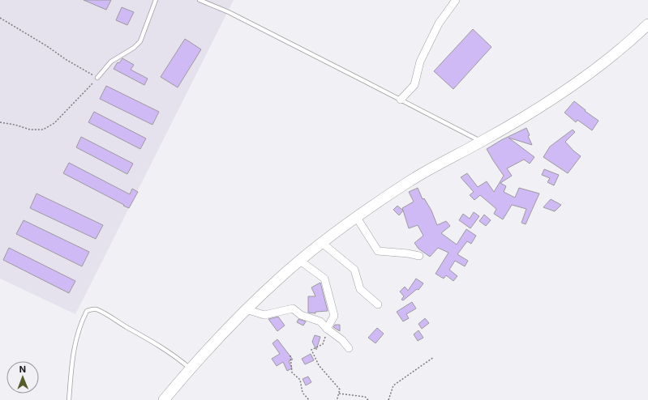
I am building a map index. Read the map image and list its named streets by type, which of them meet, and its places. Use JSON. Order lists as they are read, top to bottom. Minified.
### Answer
{"north":"top"}
